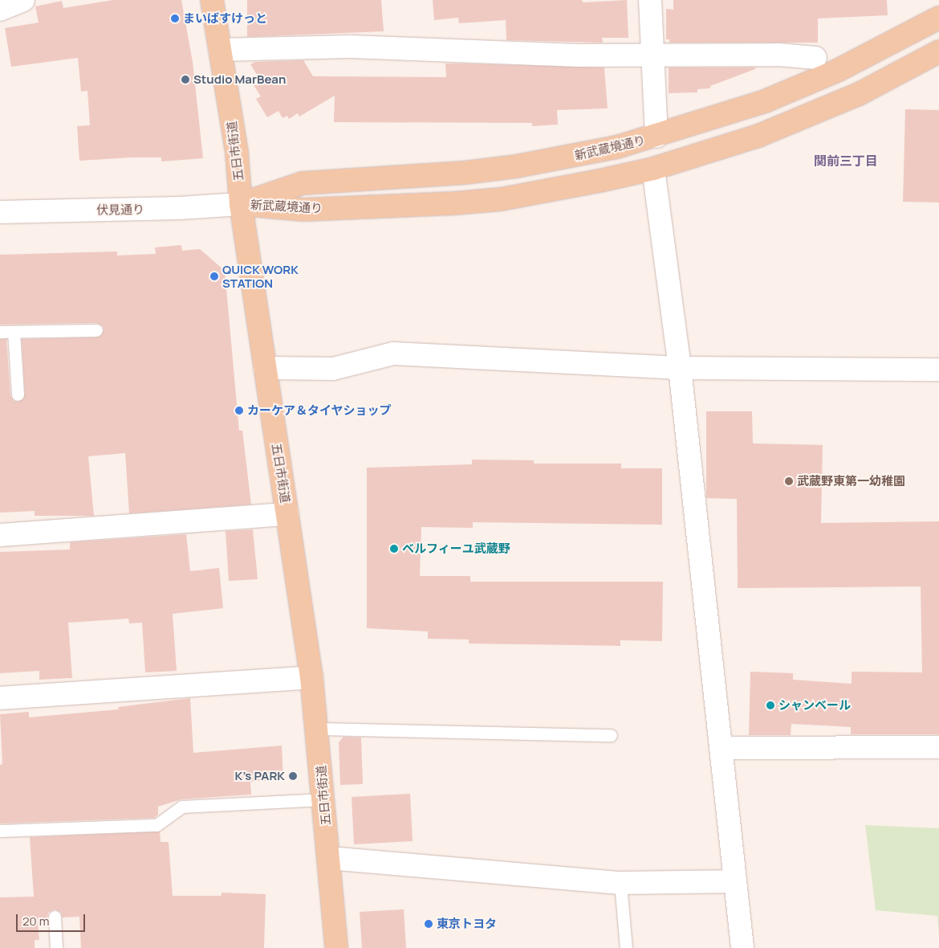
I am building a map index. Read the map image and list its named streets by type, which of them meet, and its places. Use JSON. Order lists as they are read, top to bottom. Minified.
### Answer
{"streets":{"main road":["新武蔵境通り","五日市街道"],"street":["伏見通り"]},"crossings":[["新武蔵境通り","五日市街道"],["新武蔵境通り","伏見通り"],["五日市街道","伏見通り"]],"districts":["関前三丁目"],"places":["まいばすけっと","Studio MarBean","QUICK WORK STATION","カーケア＆タイヤショップ","武蔵野東第一幼稚園","ベルフィーユ武蔵野","シャンベール","K's PARK","東京トヨタ"],"scale_bar":"20 m"}
